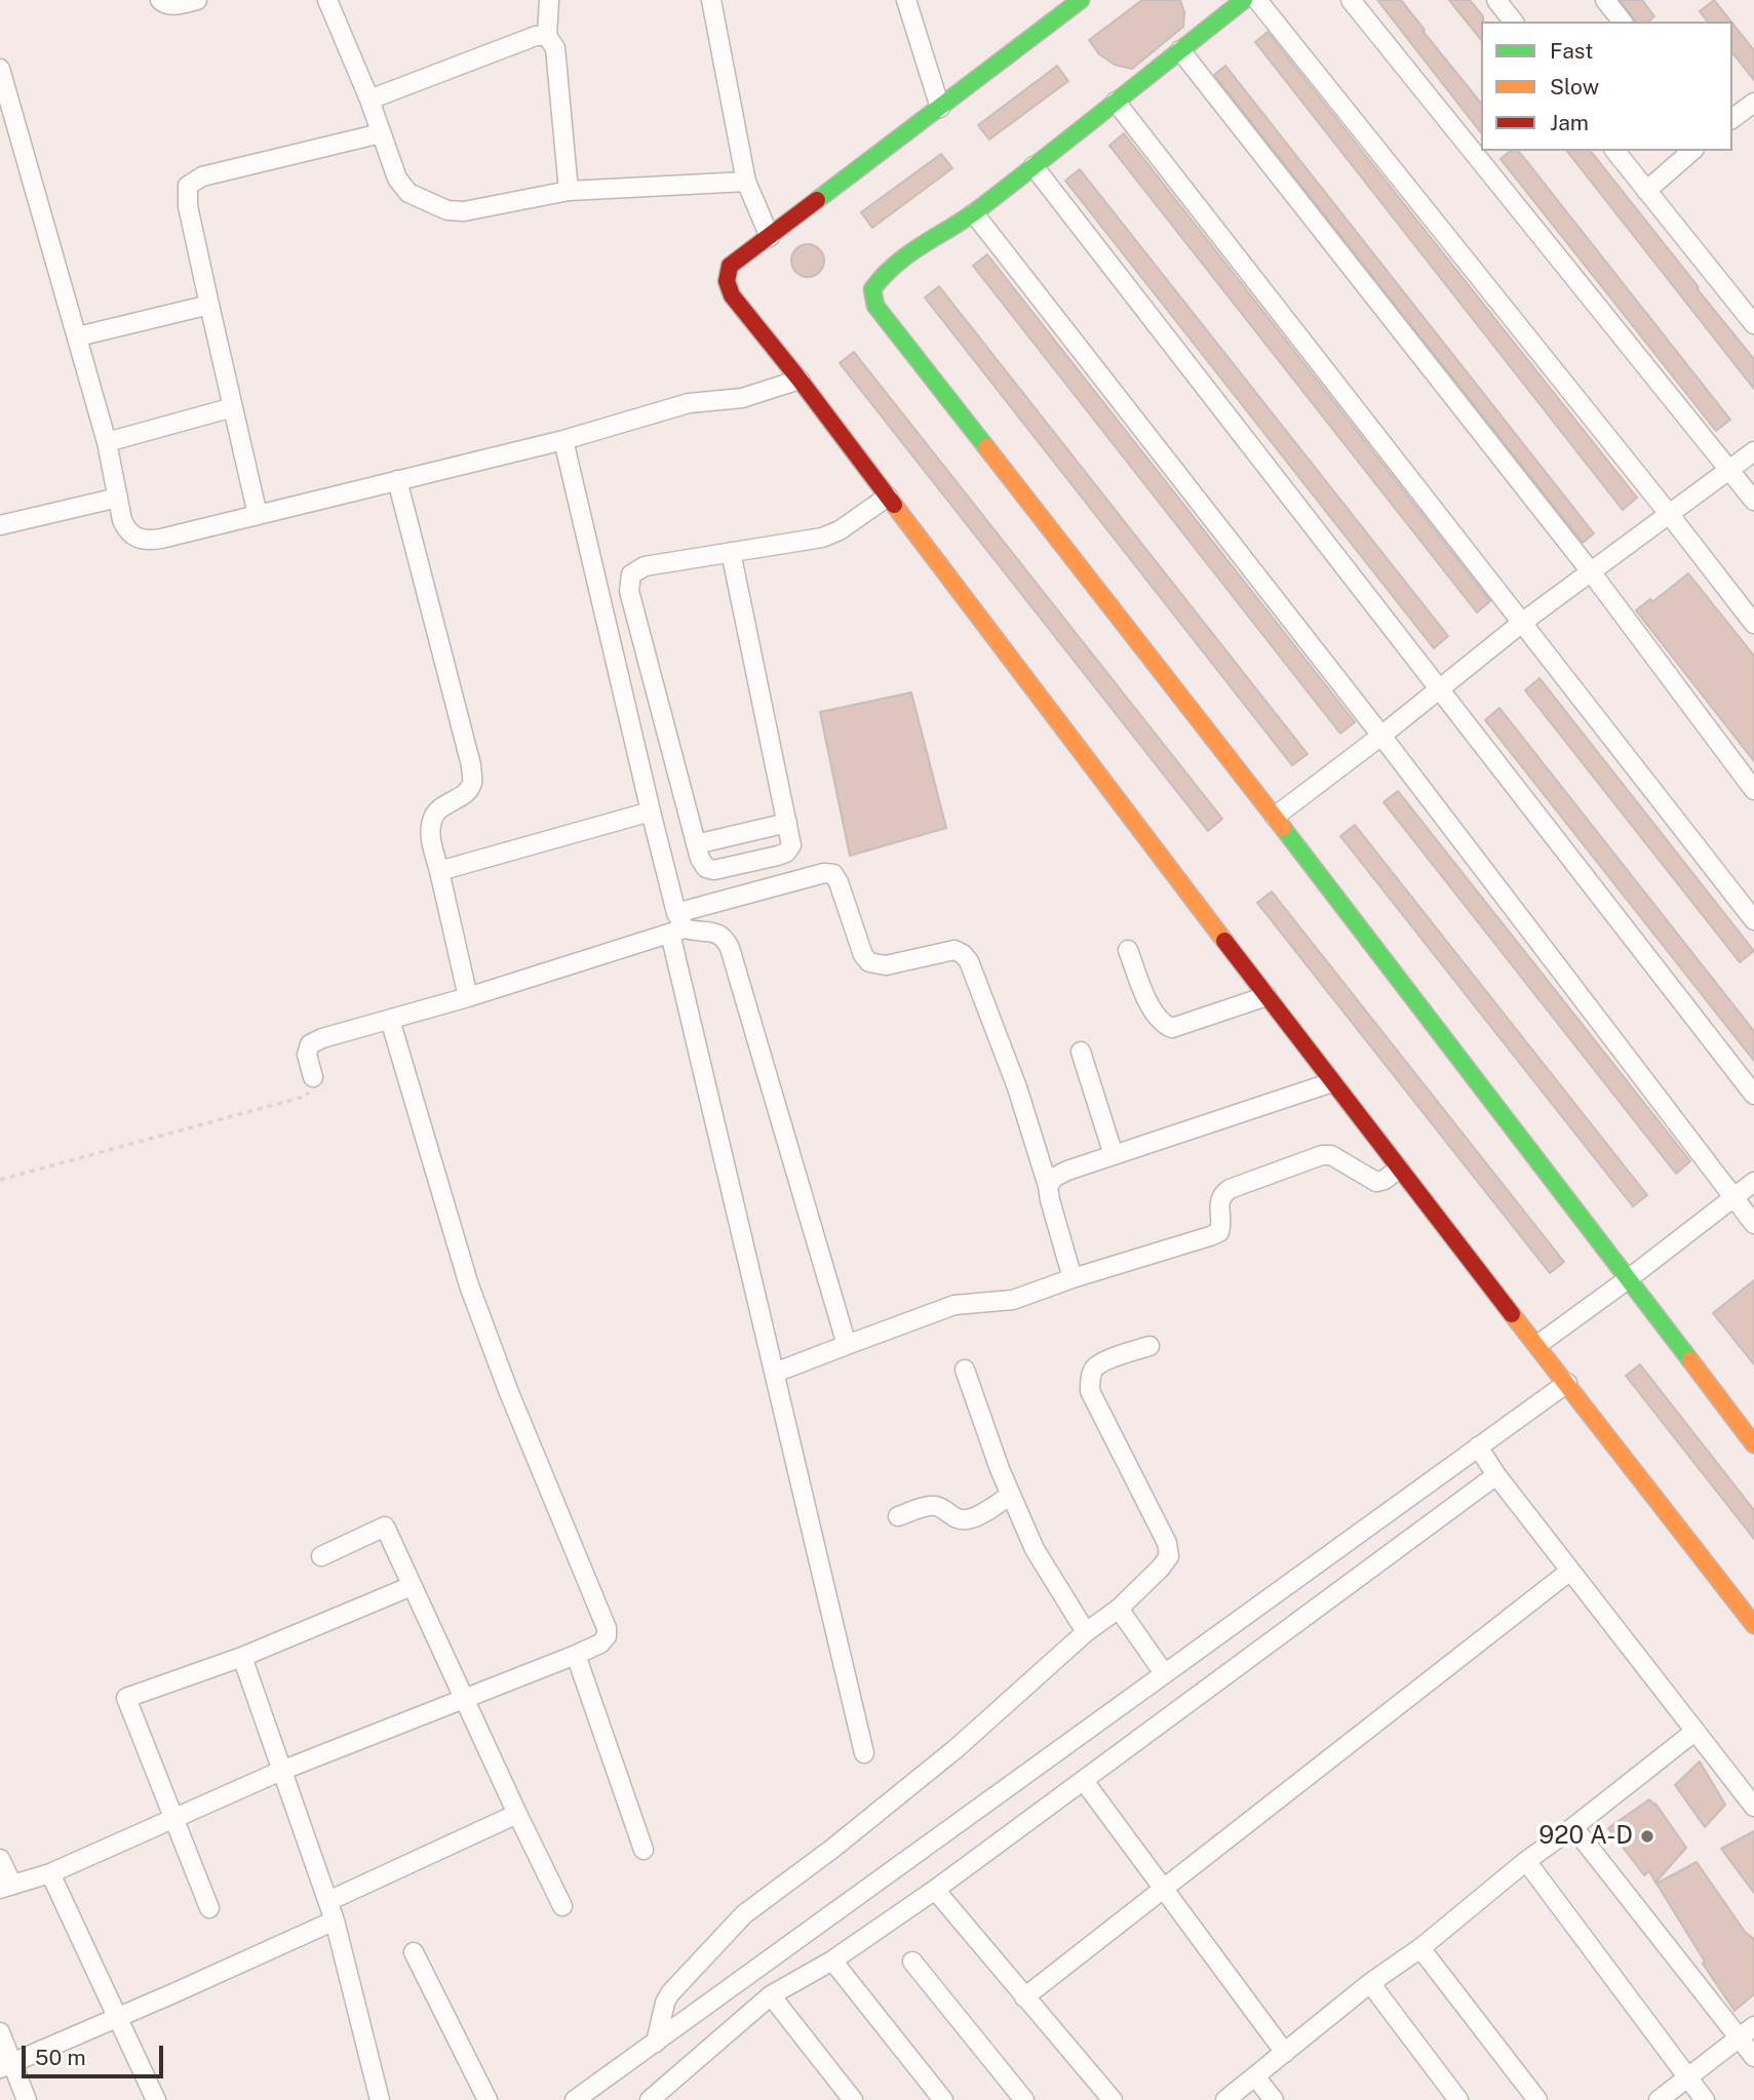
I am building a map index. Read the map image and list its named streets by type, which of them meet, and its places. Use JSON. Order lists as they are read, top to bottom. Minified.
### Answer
{"places":["920 A-D"],"legend":["Fast","Slow","Jam"],"scale_bar":"50 m"}
